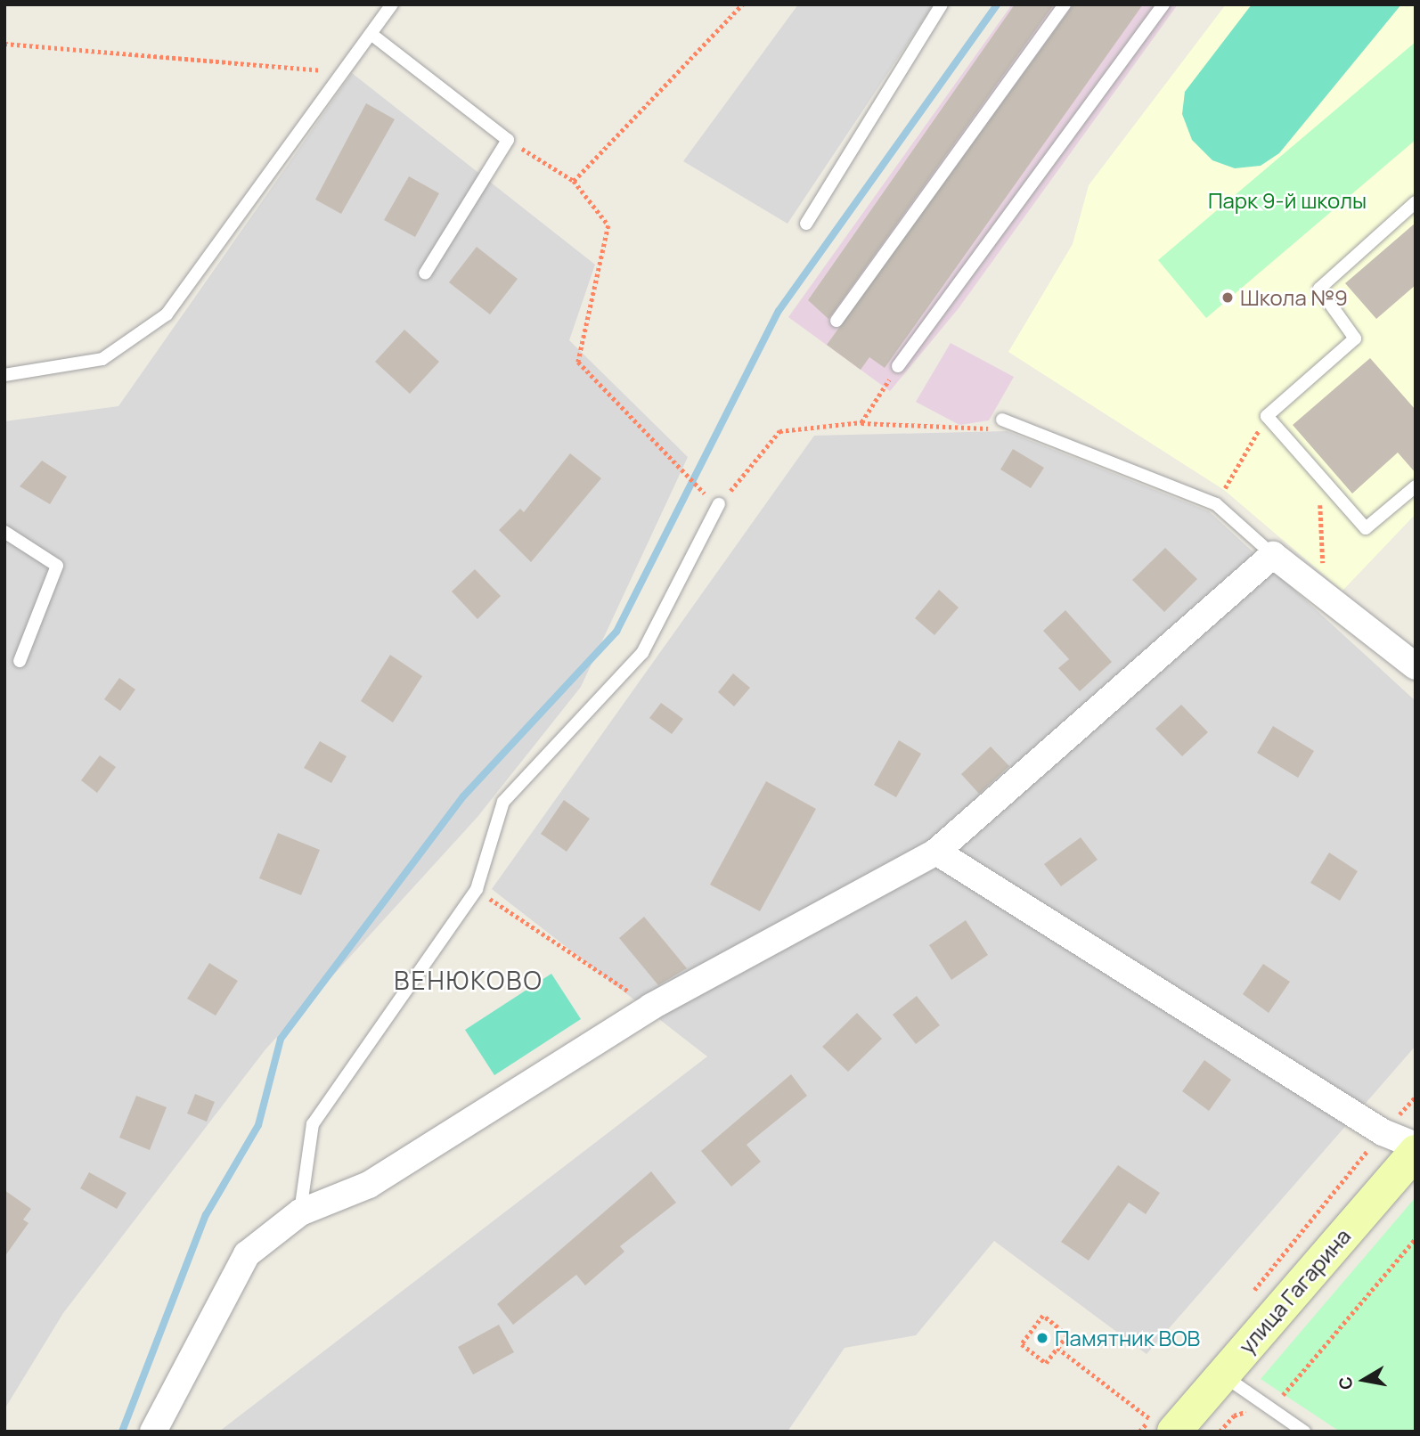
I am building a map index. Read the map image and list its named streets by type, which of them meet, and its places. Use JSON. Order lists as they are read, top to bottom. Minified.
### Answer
{"streets":{"main road":["улица Гагарина"]},"districts":["ВЕНЮКОВО"],"parks":["Парк 9-й школы"],"places":["Школа №9","Памятник ВОВ"],"north":"left"}
